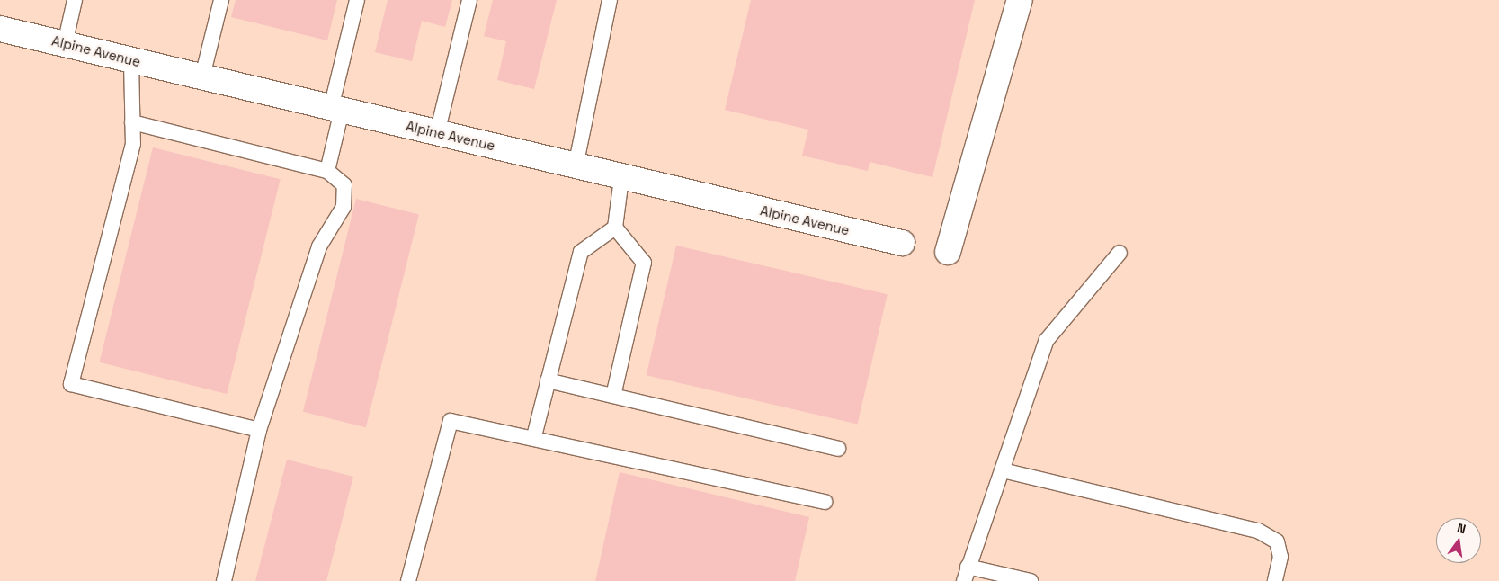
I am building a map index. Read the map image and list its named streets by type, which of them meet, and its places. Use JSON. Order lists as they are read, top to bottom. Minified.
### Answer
{"streets":{"street":["Alpine Avenue"]},"north":"top"}
